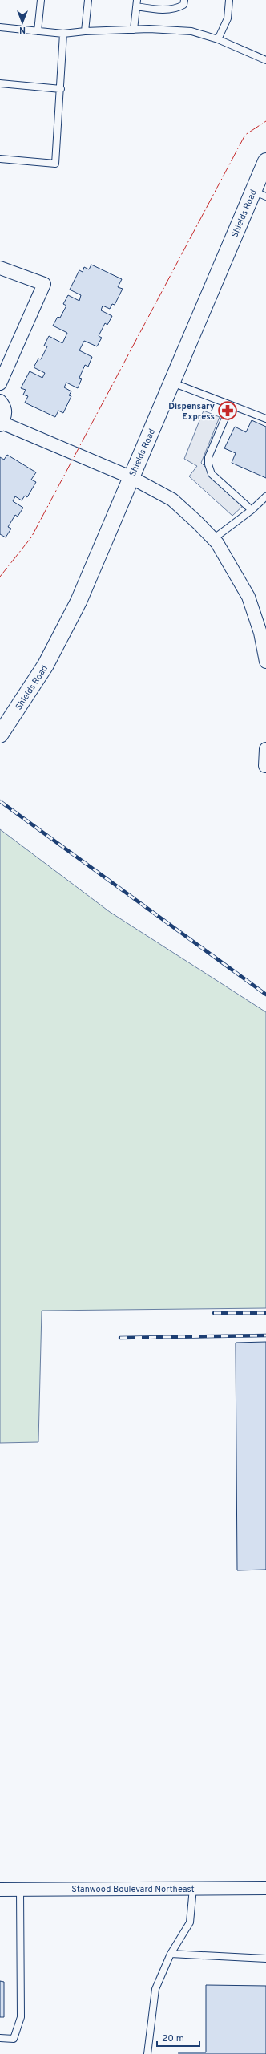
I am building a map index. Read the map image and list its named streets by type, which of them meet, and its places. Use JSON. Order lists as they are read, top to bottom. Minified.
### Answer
{"streets":{"street":["Shields Road","Stanwood Boulevard Northeast"]},"places":{"pharmacy":["Dispensary Express"]},"scale_bar":"20 m","north":"bottom"}
